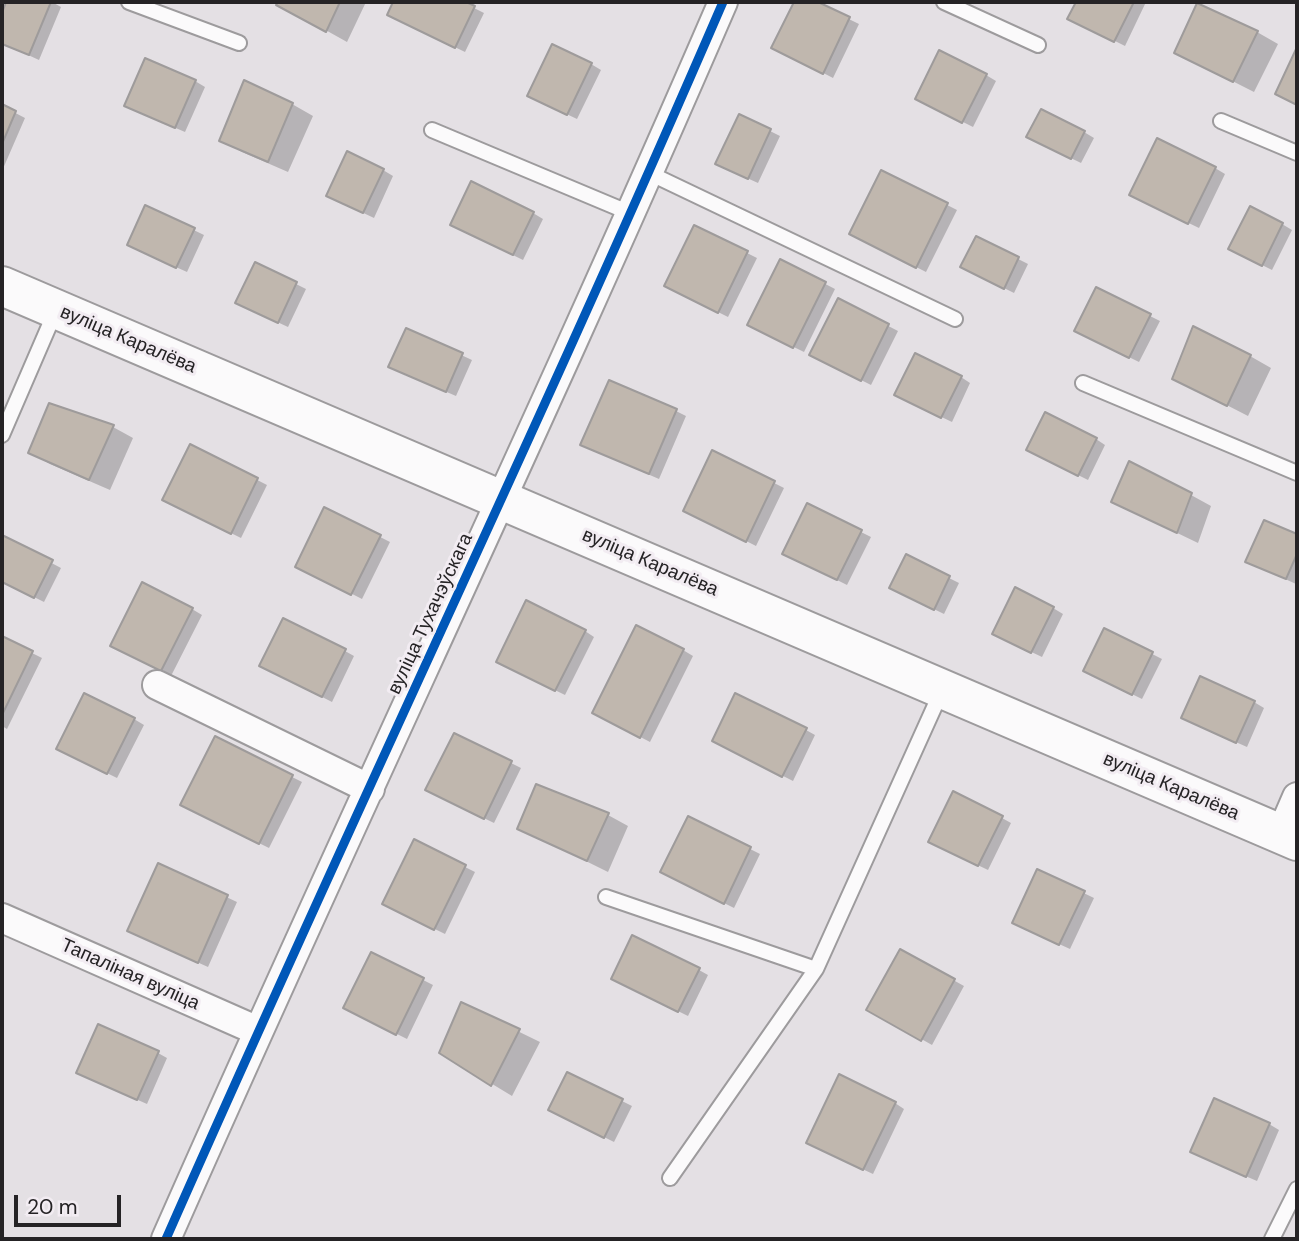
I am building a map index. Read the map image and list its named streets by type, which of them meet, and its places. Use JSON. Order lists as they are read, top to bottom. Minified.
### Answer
{"streets":{"main road":["вуліца Каралёва"],"street":["вуліца Тухачэўскага","Тапаліная вуліца"]},"crossings":[["вуліца Каралёва","вуліца Тухачэўскага"],["вуліца Тухачэўскага","Тапаліная вуліца"]],"scale_bar":"20 m"}
